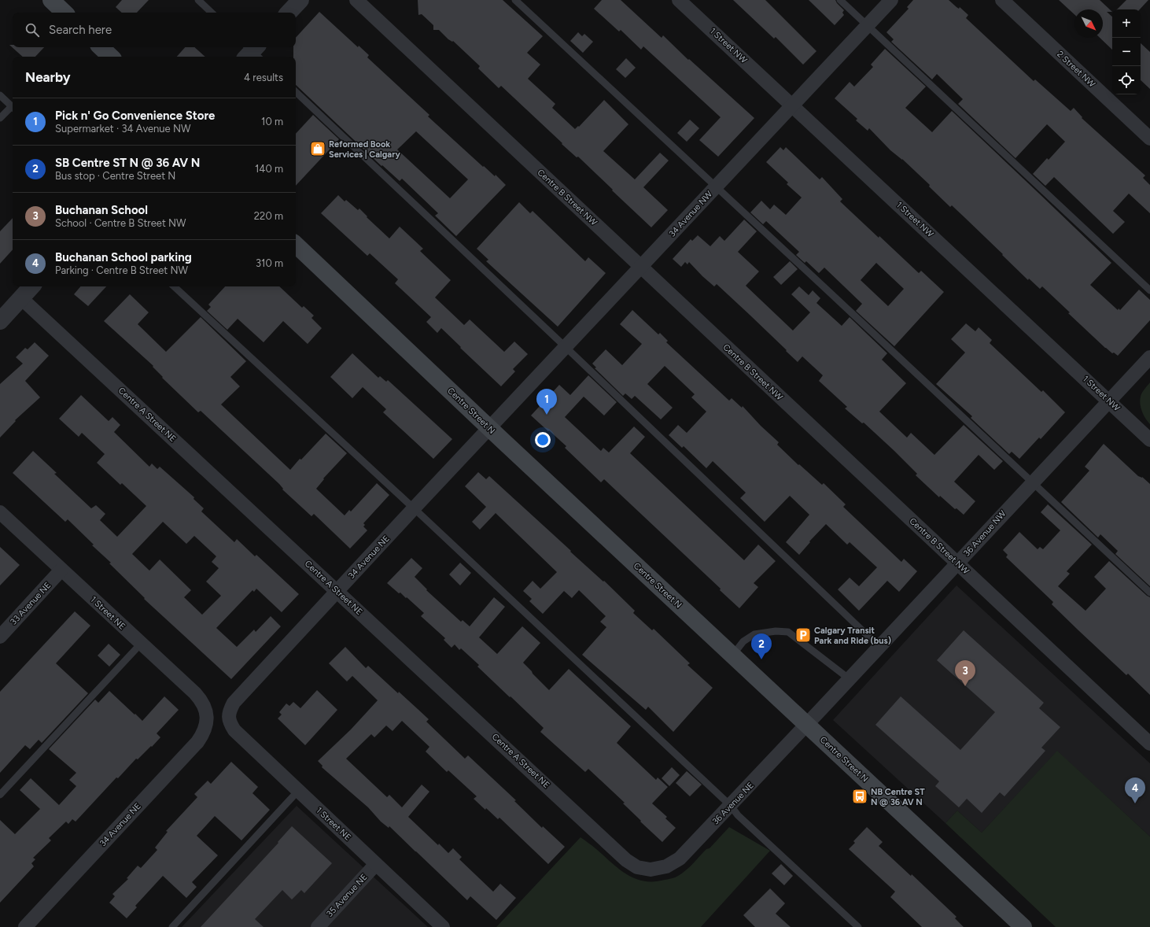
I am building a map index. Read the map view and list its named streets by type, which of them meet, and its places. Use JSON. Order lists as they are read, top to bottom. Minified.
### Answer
{"streets":{"main road":["Centre Street N"],"street":["1 Street NW","2 Street NW","Centre B Street NW","34 Avenue NW","Centre A Street NE","36 Avenue NW","34 Avenue NE","33 Avenue NE","1 Street NE","36 Avenue NE","35 Avenue NE"]},"crossings":[["1 Street NW","34 Avenue NW"],["1 Street NW","36 Avenue NW"],["Centre B Street NW","34 Avenue NW"],["Centre B Street NW","36 Avenue NW"],["34 Avenue NW","Centre Street N"],["34 Avenue NW","34 Avenue NE"],["Centre Street N","36 Avenue NW"],["Centre Street N","34 Avenue NE"],["Centre Street N","36 Avenue NE"],["Centre A Street NE","34 Avenue NE"],["Centre A Street NE","36 Avenue NE"],["36 Avenue NW","36 Avenue NE"],["34 Avenue NE","1 Street NE"],["33 Avenue NE","1 Street NE"],["1 Street NE","35 Avenue NE"]],"places":{"shop":["Reformed Book Services | Calgary"],"parking":["Calgary Transit Park and Ride (bus)"],"bus stop":["NB Centre ST N @ 36 AV N"]},"north":"bottom right","page":{"map_buttons":["+","−"],"search":"Search here","heading":["Nearby","4 results"],"list":[{"mark":"1","name":"Pick n' Go Convenience Store","note":"Supermarket · 34 Avenue NW","value":"10 m"},{"mark":"2","name":"SB Centre ST N @ 36 AV N","note":"Bus stop · Centre Street N","value":"140 m"},{"mark":"3","name":"Buchanan School","note":"School · Centre B Street NW","value":"220 m"},{"mark":"4","name":"Buchanan School parking","note":"Parking · Centre B Street NW","value":"310 m"}],"pins":["1","2","3","4"]}}
